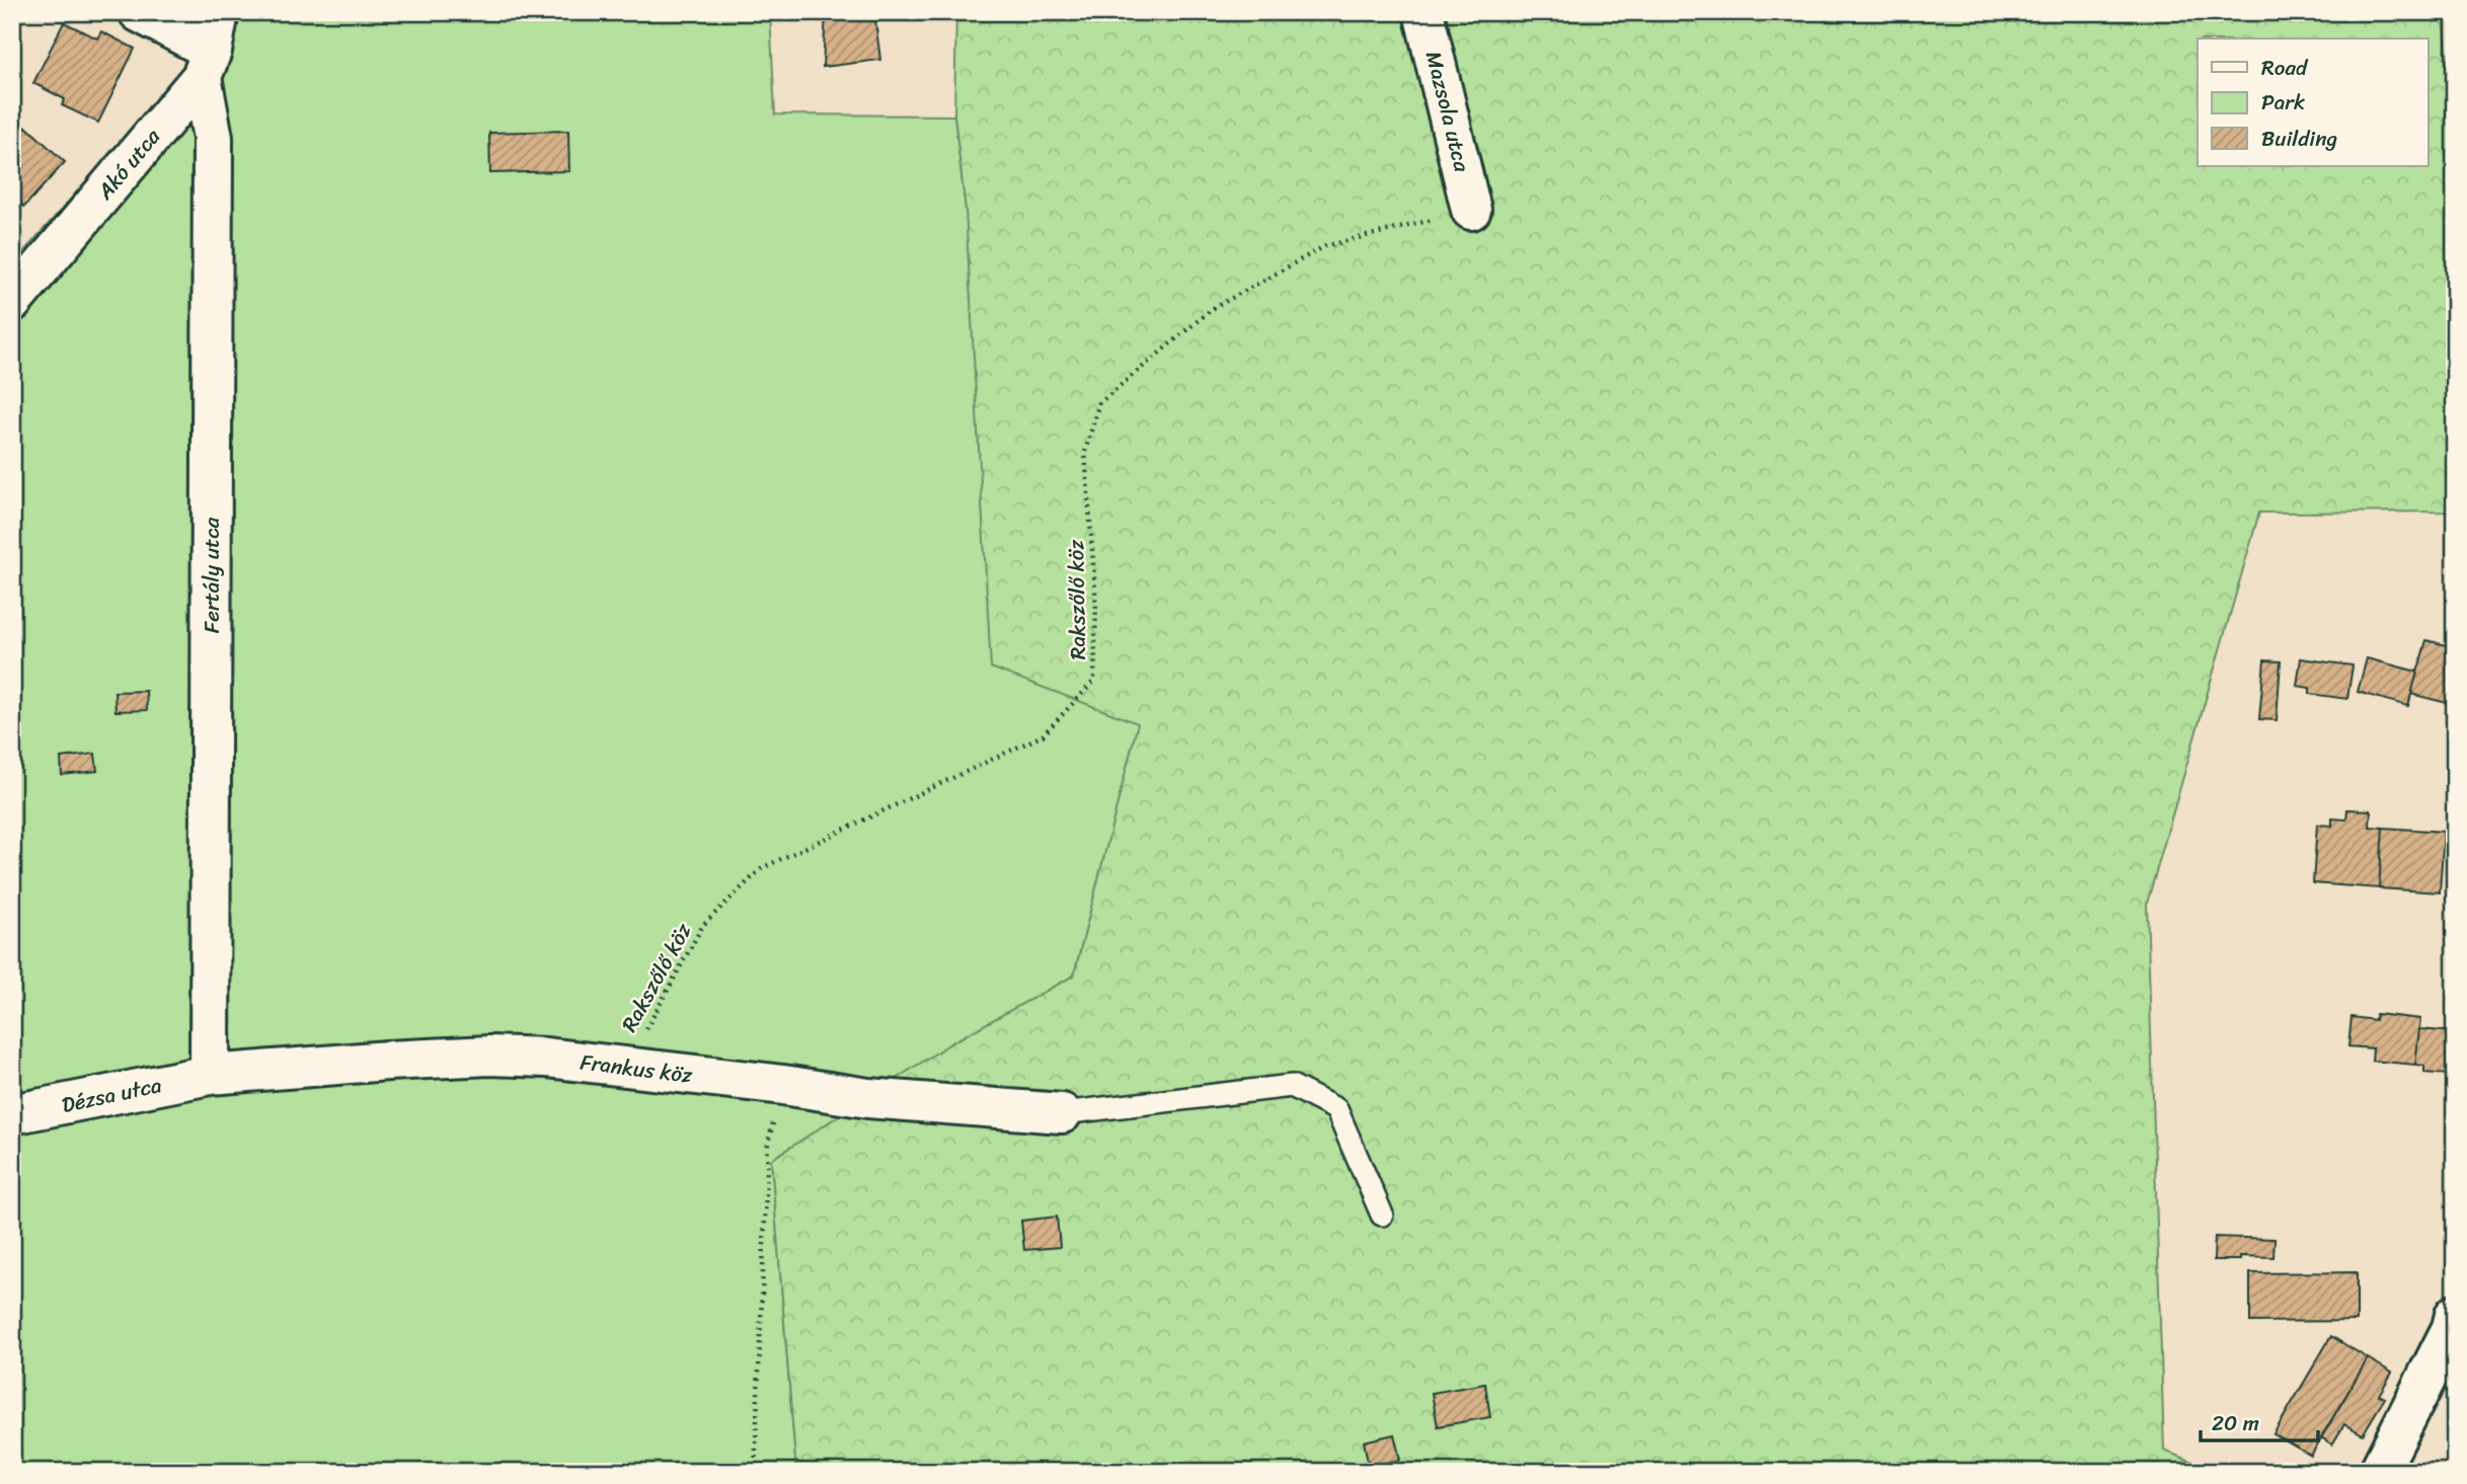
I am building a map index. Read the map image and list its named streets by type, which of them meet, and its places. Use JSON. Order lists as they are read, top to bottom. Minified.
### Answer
{"streets":{"street":["Mazsola utca","Akó utca","Fertály utca","Frankus köz","Dézsa utca"],"path":["Rakszőlő köz"]},"crossings":[["Mazsola utca","Rakszőlő köz"],["Akó utca","Fertály utca"],["Fertály utca","Frankus köz"],["Fertály utca","Dézsa utca"],["Rakszőlő köz","Frankus köz"],["Frankus köz","Dézsa utca"]],"legend":["Road","Park","Building"],"scale_bar":"20 m"}
